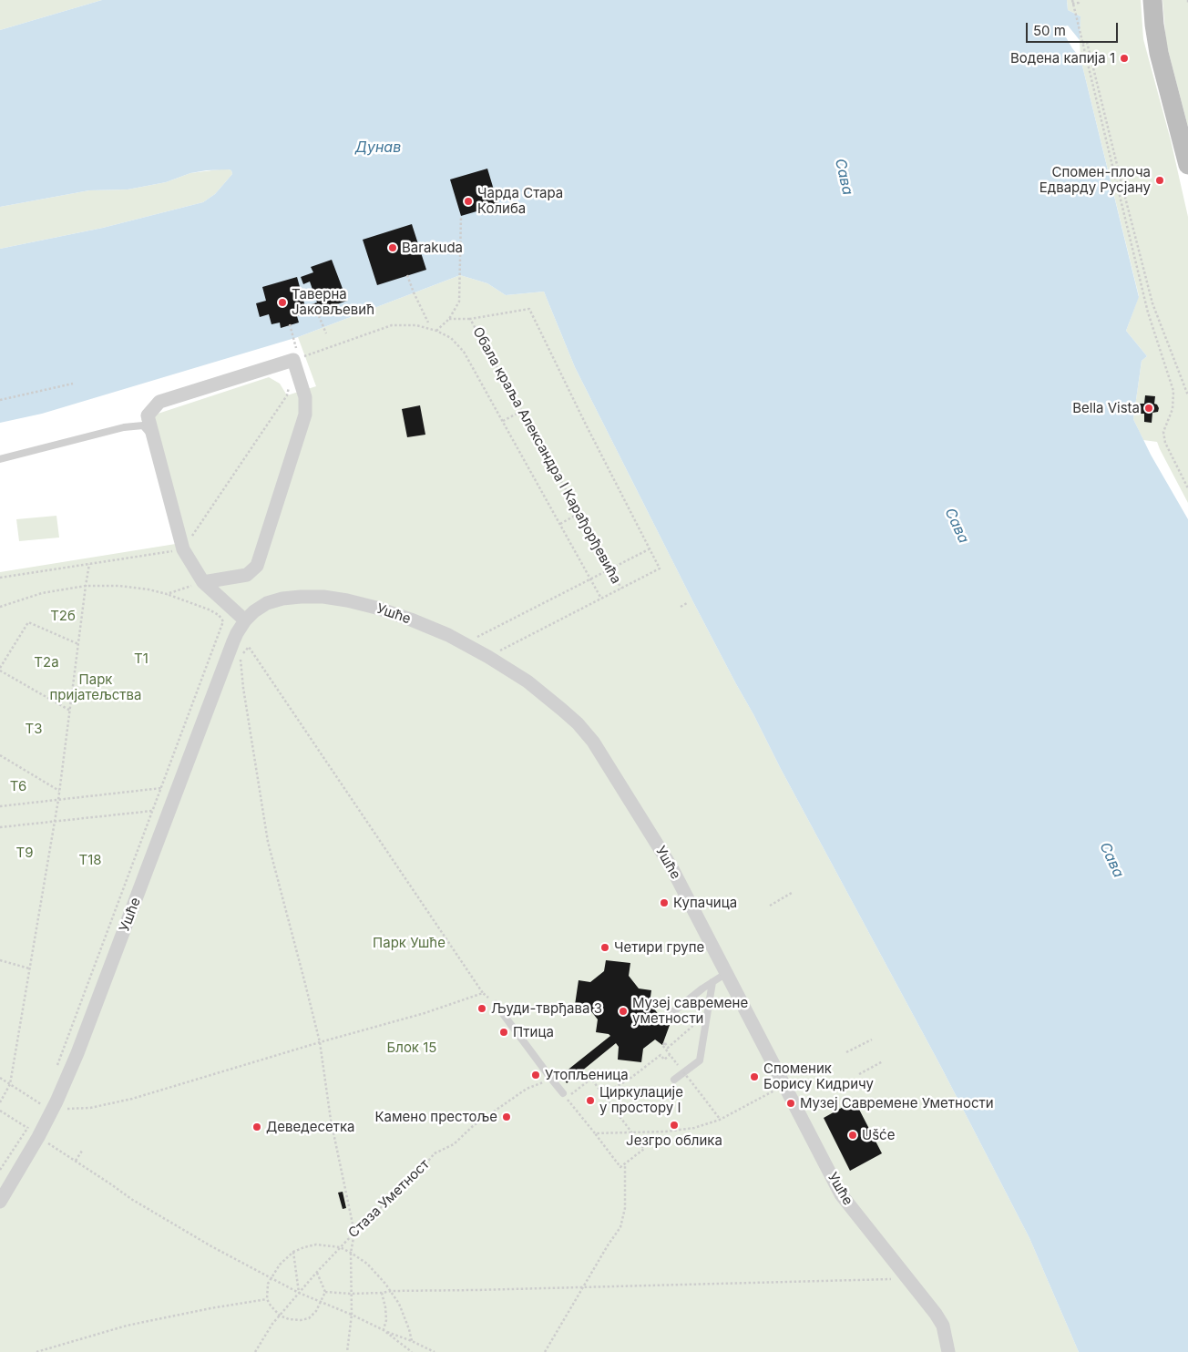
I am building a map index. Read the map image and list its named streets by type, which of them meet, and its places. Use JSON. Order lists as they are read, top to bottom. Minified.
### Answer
{"streets":{"street":["Ушће"],"path":["Обала краља Александра I Карађорђевића","Стаза Уметност"]},"water":["Дунав","Сава"],"parks":["Т2б","Т1","Т2а","Парк пријатељства","Т3","Т6","Т9","Т18","Парк Ушће","Блок 15"],"places":["Водена капија 1","Спомен-плоча Едварду Русјану","Чарда Стара Колиба","Barakuda","Таверна Јаковљевић","Bella Vista","Купачица","Четири групе","Људи-тврђава 3","Музеј савремене уметности","Птица","Утопљеница","Споменик Борису Кидричу","Циркулације у простору I","Музеј Савремене Уметности","Камено престоље","Језгро облика","Деведесетка","Ušće"],"scale_bar":"50 m"}
